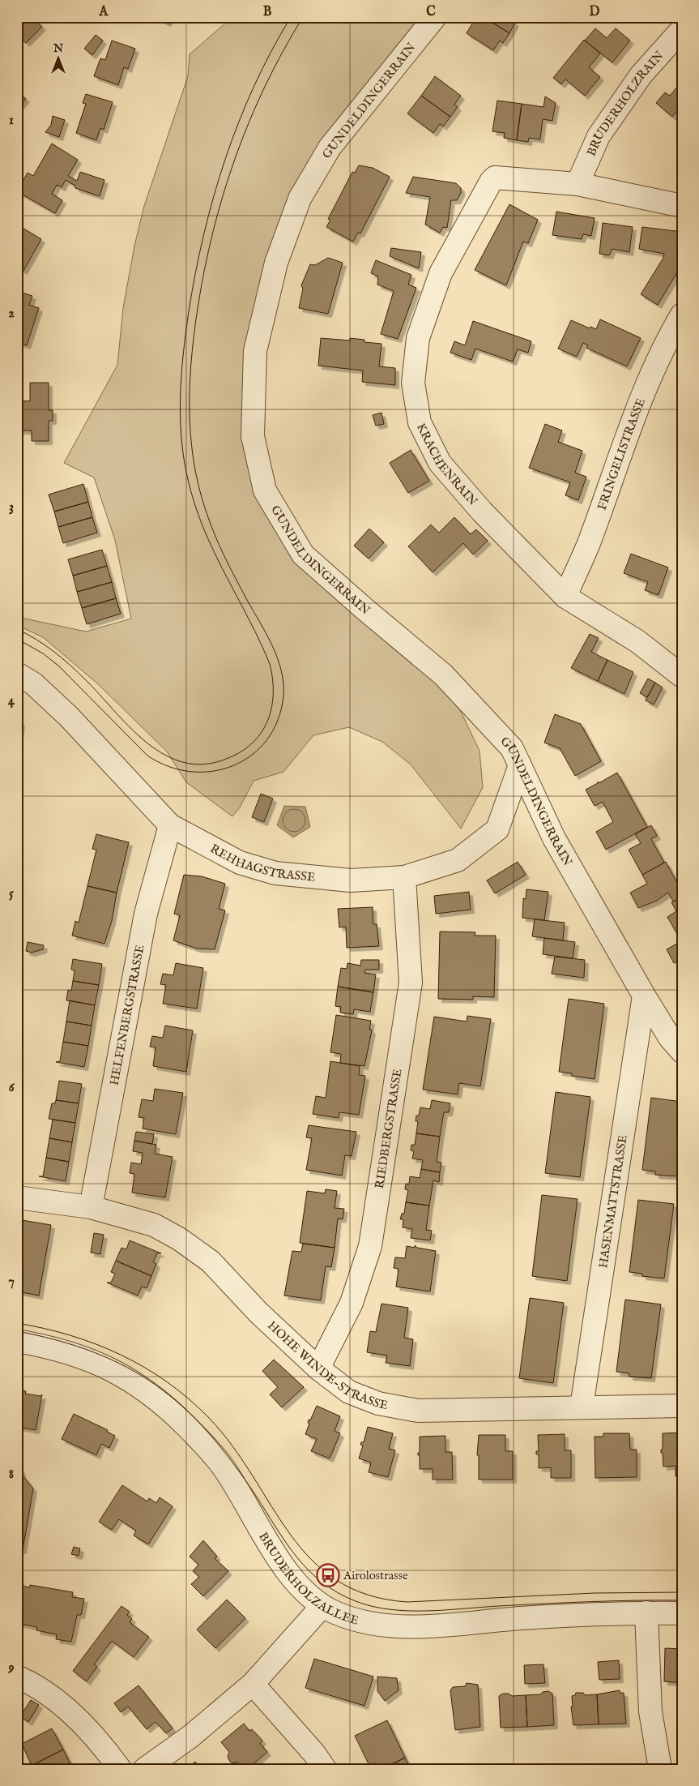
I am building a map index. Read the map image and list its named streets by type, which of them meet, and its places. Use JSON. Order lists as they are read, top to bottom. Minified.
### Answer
{"streets":{"street":["GUNDELDINGERRAIN","BRUDERHOLZRAIN","FRINGELISTRASSE","KRACHENRAIN","REHHAGSTRASSE","HELFENBERGSTRASSE","RIEDBERGSTRASSE","HASENMATTSTRASSE","HOHE WINDE-STRASSE","BRUDERHOLZALLEE"]},"crossings":[["GUNDELDINGERRAIN","REHHAGSTRASSE"],["GUNDELDINGERRAIN","HASENMATTSTRASSE"],["BRUDERHOLZRAIN","KRACHENRAIN"],["FRINGELISTRASSE","KRACHENRAIN"],["REHHAGSTRASSE","HELFENBERGSTRASSE"],["REHHAGSTRASSE","RIEDBERGSTRASSE"],["HELFENBERGSTRASSE","HOHE WINDE-STRASSE"],["RIEDBERGSTRASSE","HOHE WINDE-STRASSE"],["HASENMATTSTRASSE","HOHE WINDE-STRASSE"]],"places":{"bus stop":["Airolostrasse"]},"north":"top","grid":{"columns":["A","B","C","D"],"rows":["1","2","3","4","5","6","7","8","9"]}}
